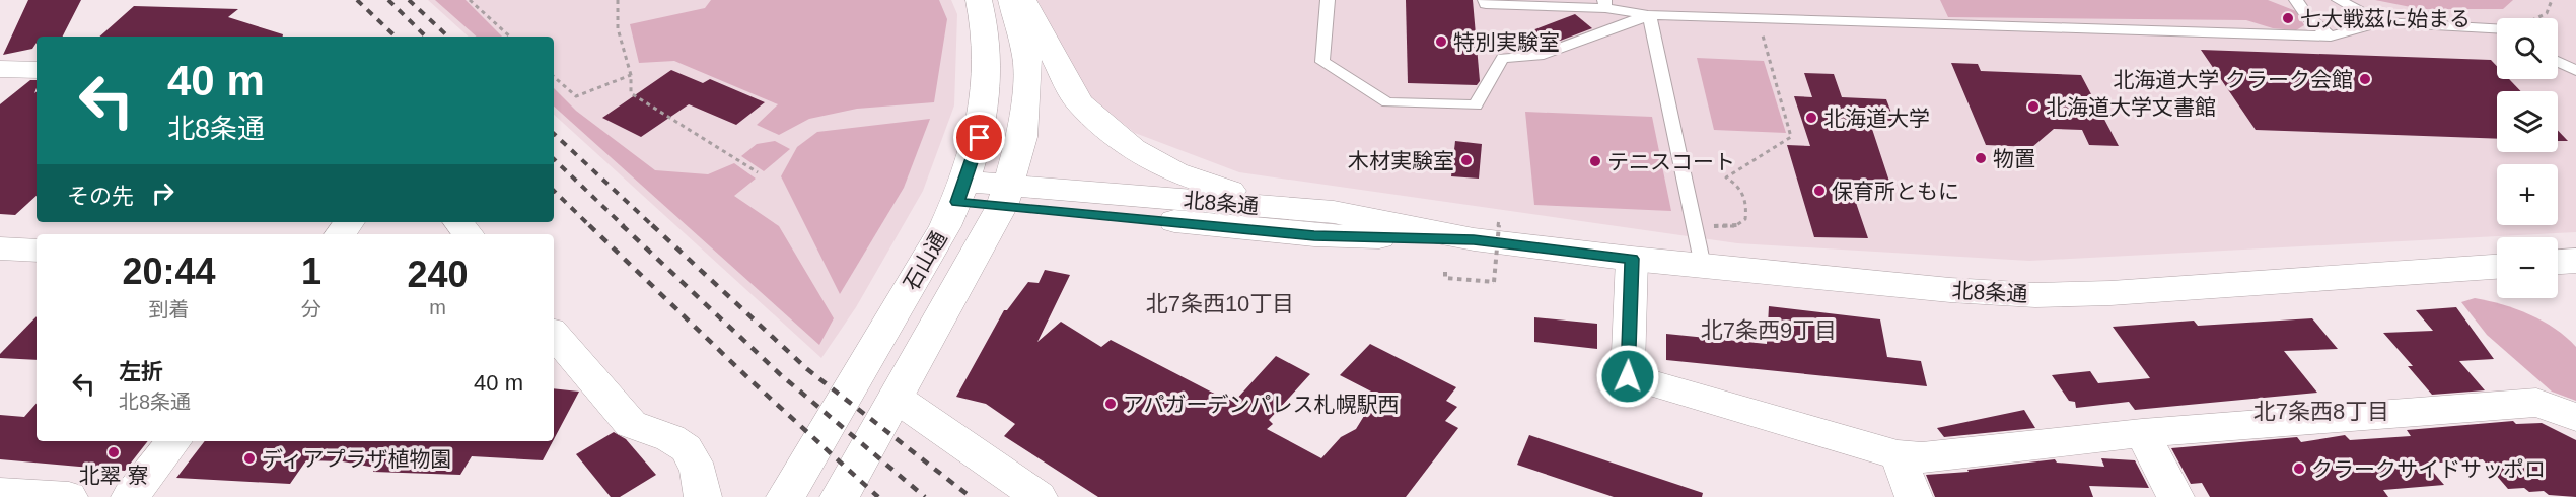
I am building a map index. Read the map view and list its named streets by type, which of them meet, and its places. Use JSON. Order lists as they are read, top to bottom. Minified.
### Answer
{"streets":{"street":["北8条通","石山通"]},"crossings":[["北8条通","石山通"]],"districts":["北7条西10丁目","北7条西9丁目","北7条西8丁目"],"places":["七大戦茲に始まる","特別実験室","北海道大学 クラーク会館","北海道大学文書館","北海道大学","物置","木材実験室","テニスコート","保育所ともに","アパガーデンパレス札幌駅西","北翠 寮","ディアプラザ植物園","クラークサイドサッポロ"],"page":{"map_buttons":["+","−"],"turn":["40 m","北8条通"],"then":"その先","eta":["20:44","到着","1","分","240","m"],"list":[{"name":"左折","note":"北8条通","value":"40 m"}]}}
